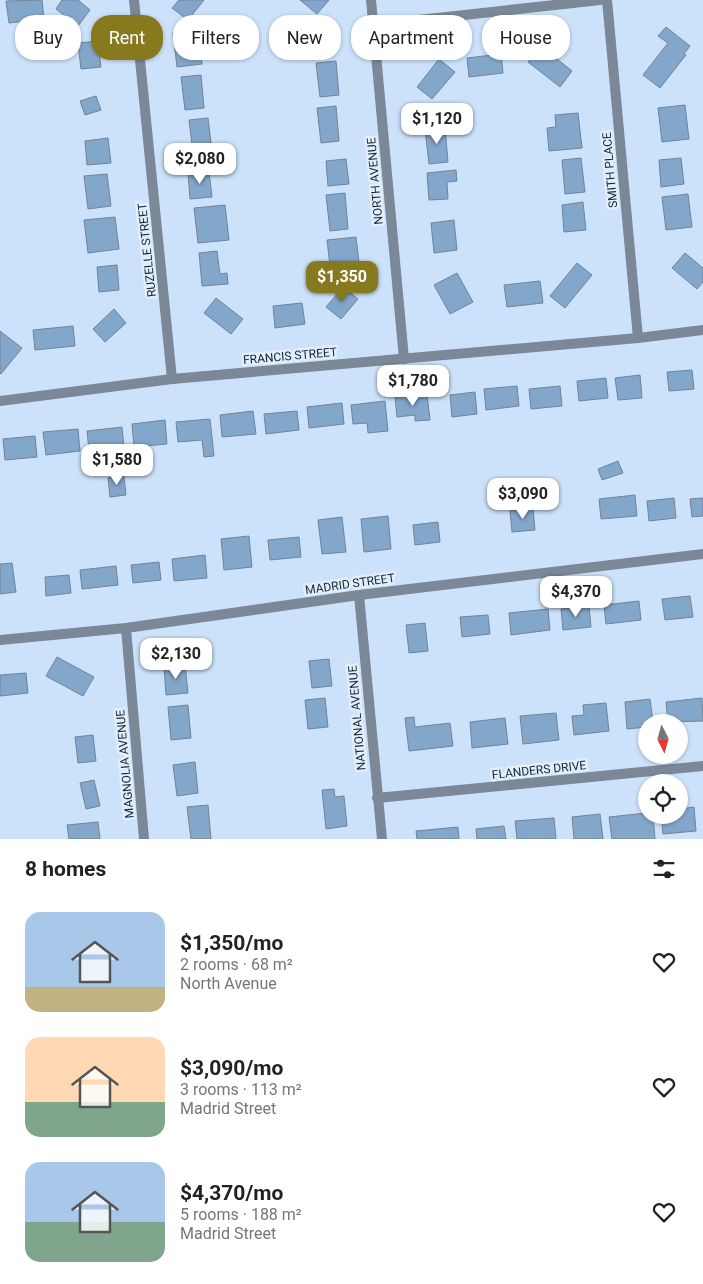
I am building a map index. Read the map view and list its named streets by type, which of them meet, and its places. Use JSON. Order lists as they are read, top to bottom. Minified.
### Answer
{"streets":{"street":["SMITH PLACE","NORTH AVENUE","RUZELLE STREET","FRANCIS STREET","MADRID STREET","NATIONAL AVENUE","MAGNOLIA AVENUE","FLANDERS DRIVE"]},"crossings":[["SMITH PLACE","FRANCIS STREET"],["NORTH AVENUE","FRANCIS STREET"],["RUZELLE STREET","FRANCIS STREET"],["MADRID STREET","NATIONAL AVENUE"],["MADRID STREET","MAGNOLIA AVENUE"],["NATIONAL AVENUE","FLANDERS DRIVE"]],"north":"bottom","page":{"chip":["Buy","Rent","Filters","New","Apartment","House"],"price":["$1,120","$2,080","$1,350","$1,780","$1,580","$3,090","$4,370","$2,130"],"heading":"8 homes","list":[{"name":"$1,350/mo","note":"2 rooms · 68 m² · North Avenue"},{"name":"$3,090/mo","note":"3 rooms · 113 m² · Madrid Street"},{"name":"$4,370/mo","note":"5 rooms · 188 m² · Madrid Street"}]}}
